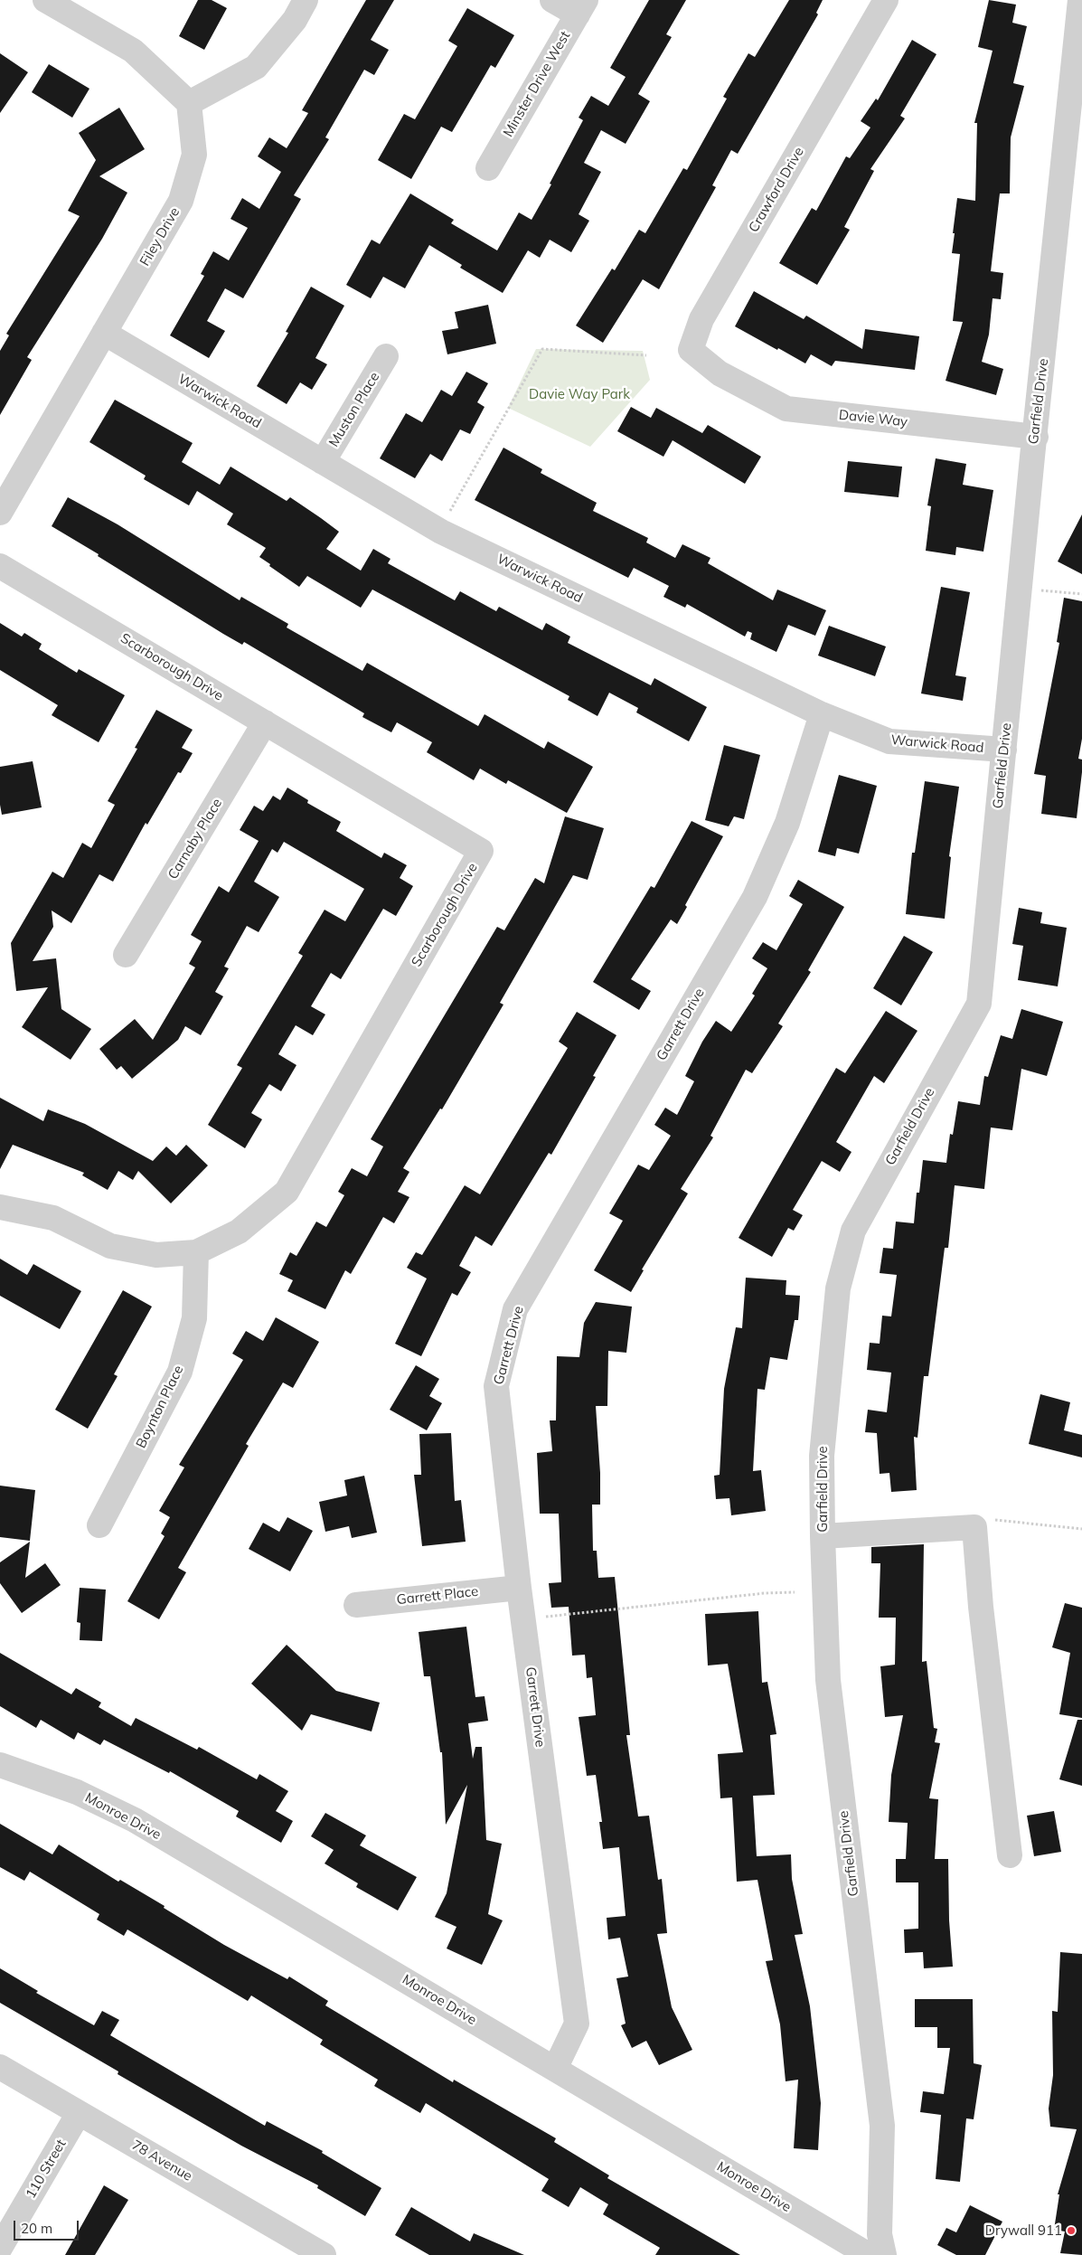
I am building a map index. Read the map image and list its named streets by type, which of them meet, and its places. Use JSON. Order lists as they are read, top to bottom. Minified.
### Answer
{"streets":{"street":["Minster Drive West","Crawford Drive","Filey Drive","Warwick Road","Garfield Drive","Muston Place","Davie Way","Scarborough Drive","Carnaby Place","Garrett Drive","Boynton Place","Garrett Place","Monroe Drive","78 Avenue","110 Street"]},"crossings":[["Crawford Drive","Davie Way"],["Filey Drive","Warwick Road"],["Warwick Road","Garfield Drive"],["Warwick Road","Muston Place"],["Warwick Road","Garrett Drive"],["Garfield Drive","Davie Way"],["Scarborough Drive","Carnaby Place"],["Scarborough Drive","Boynton Place"],["Garrett Drive","Garrett Place"],["Garrett Drive","Monroe Drive"],["78 Avenue","110 Street"]],"parks":["Davie Way Park"],"places":["Drywall 911"],"scale_bar":"20 m"}
